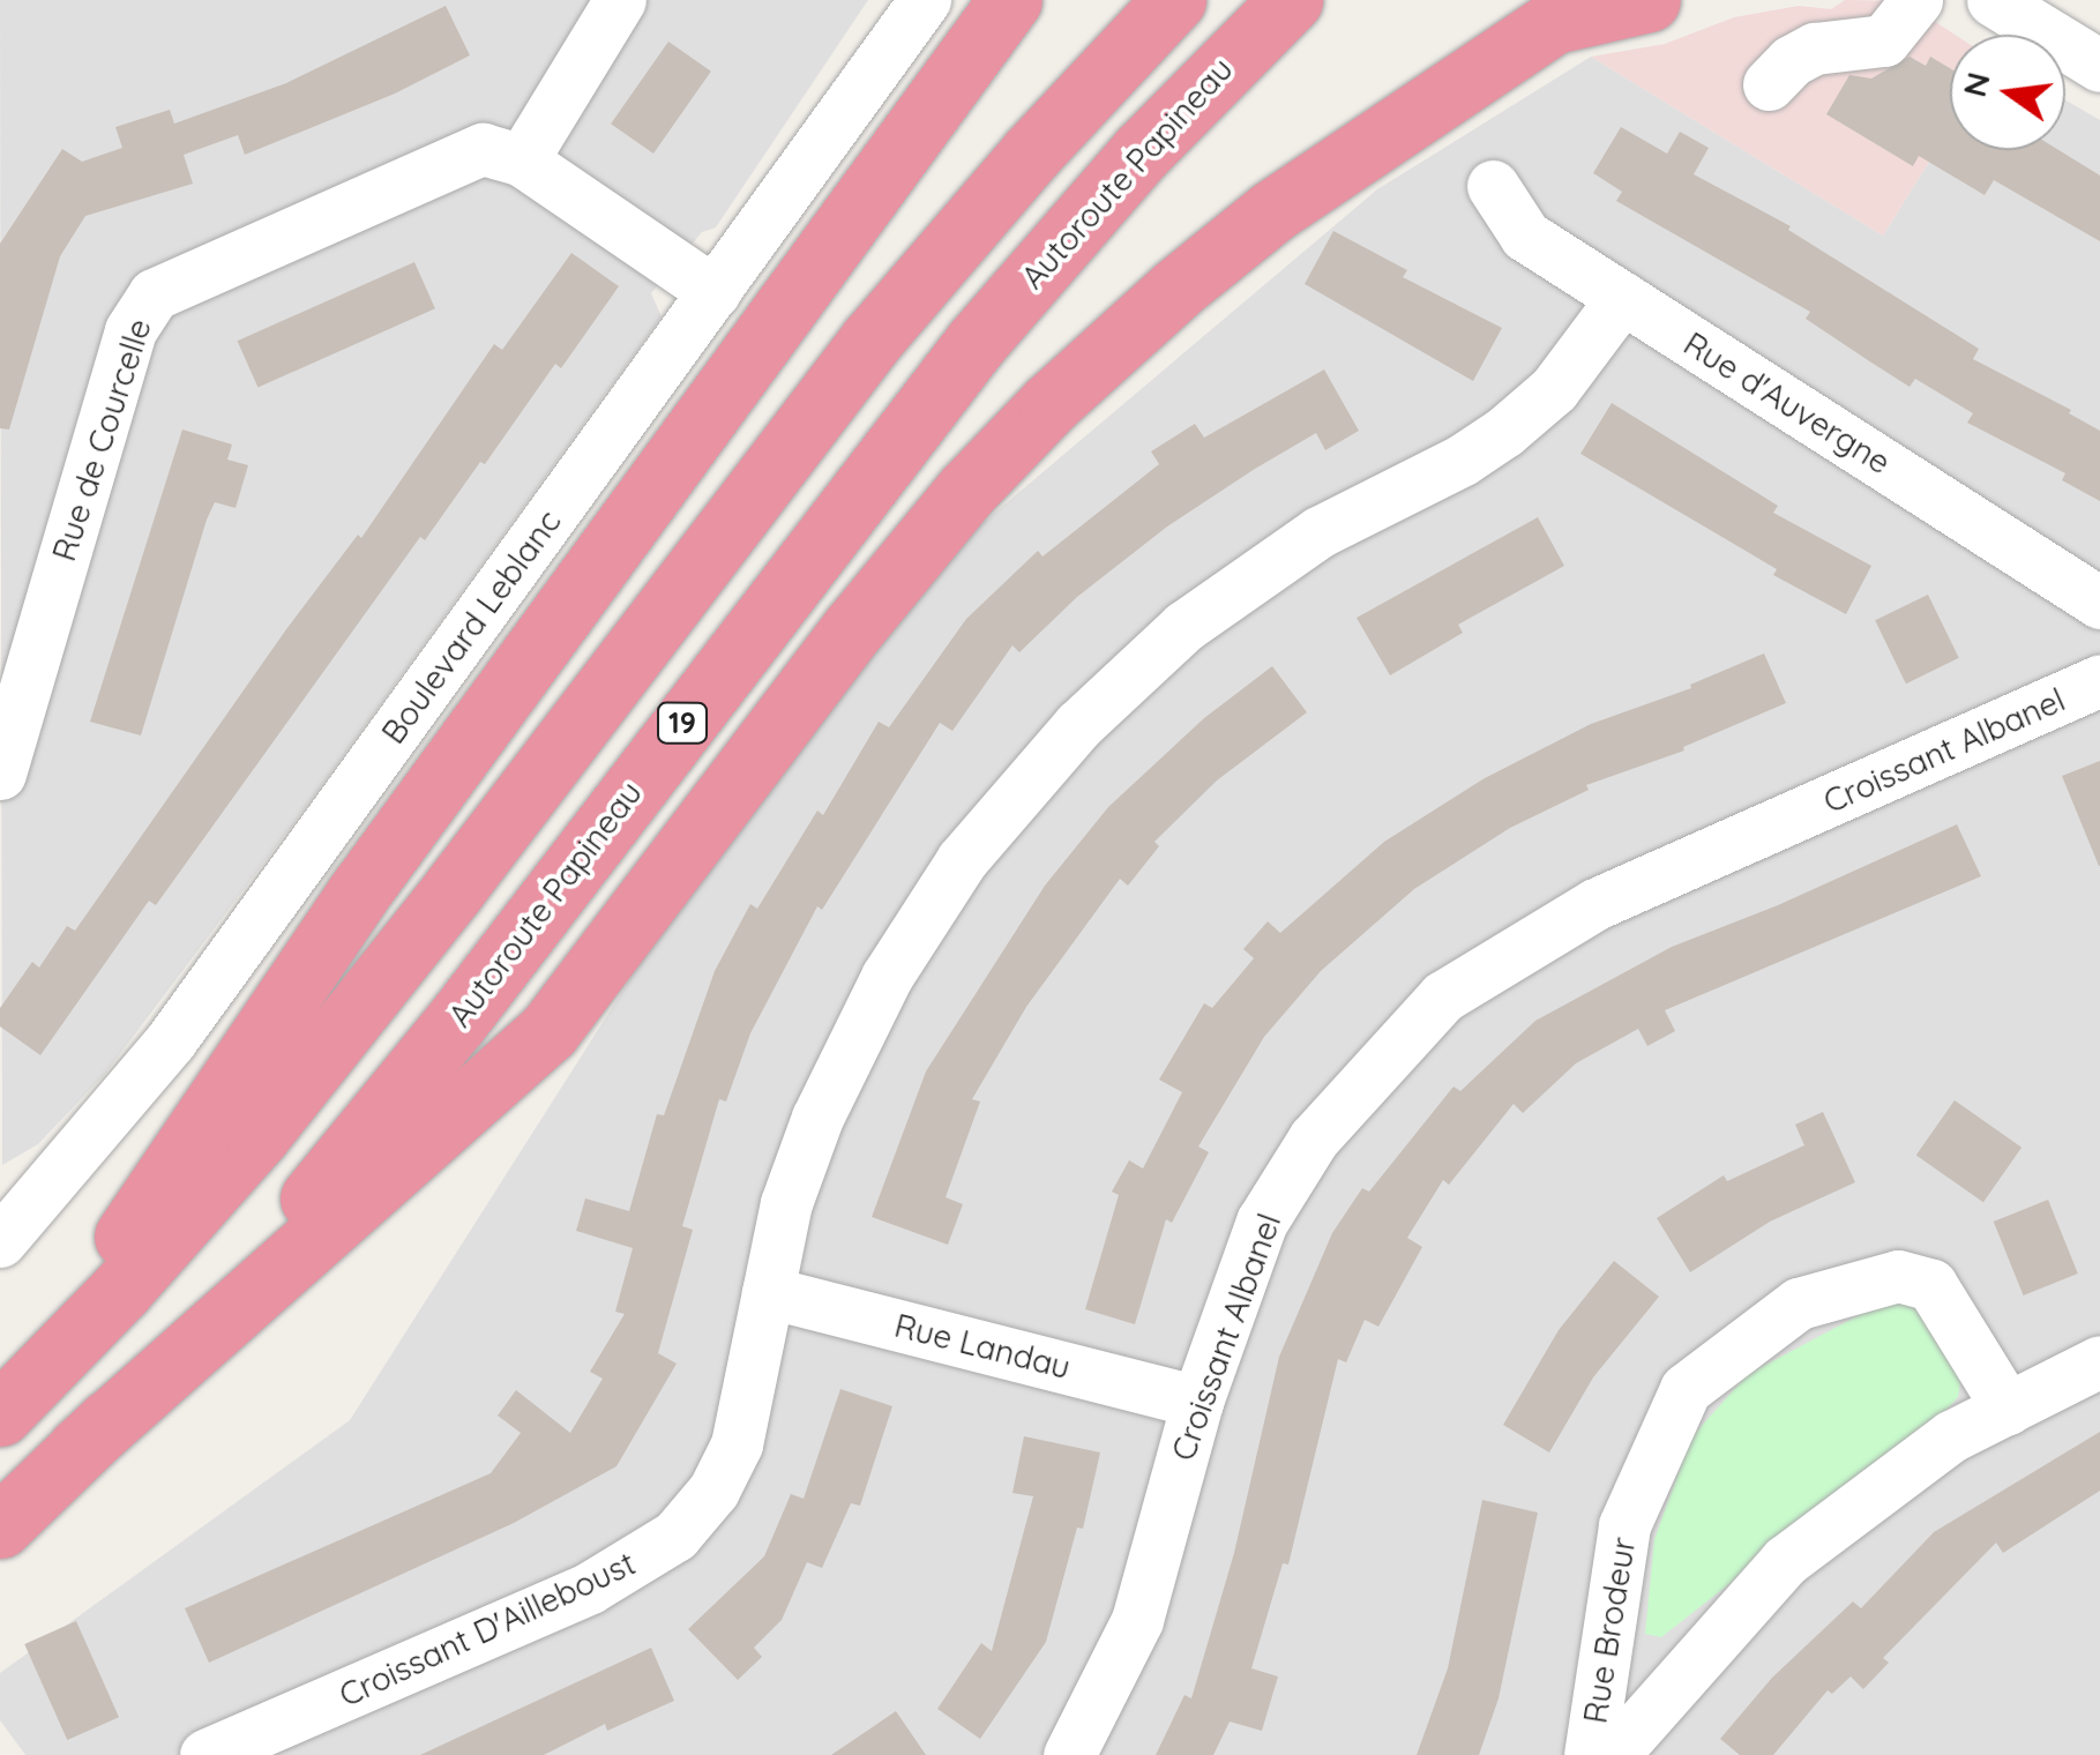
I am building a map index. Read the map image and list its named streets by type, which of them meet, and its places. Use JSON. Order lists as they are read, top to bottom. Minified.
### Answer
{"streets":{"highway":["Autoroute Papineau","19"],"street":["Rue d'Auvergne","Rue de Courcelle","Boulevard Leblanc","Croissant Albanel","Rue Landau","Croissant D'Ailleboust","Rue Brodeur"]},"crossings":[["Rue d'Auvergne","Croissant D'Ailleboust"],["Rue de Courcelle","Boulevard Leblanc"],["Croissant Albanel","Rue Landau"],["Rue Landau","Croissant D'Ailleboust"]],"north":"left"}
